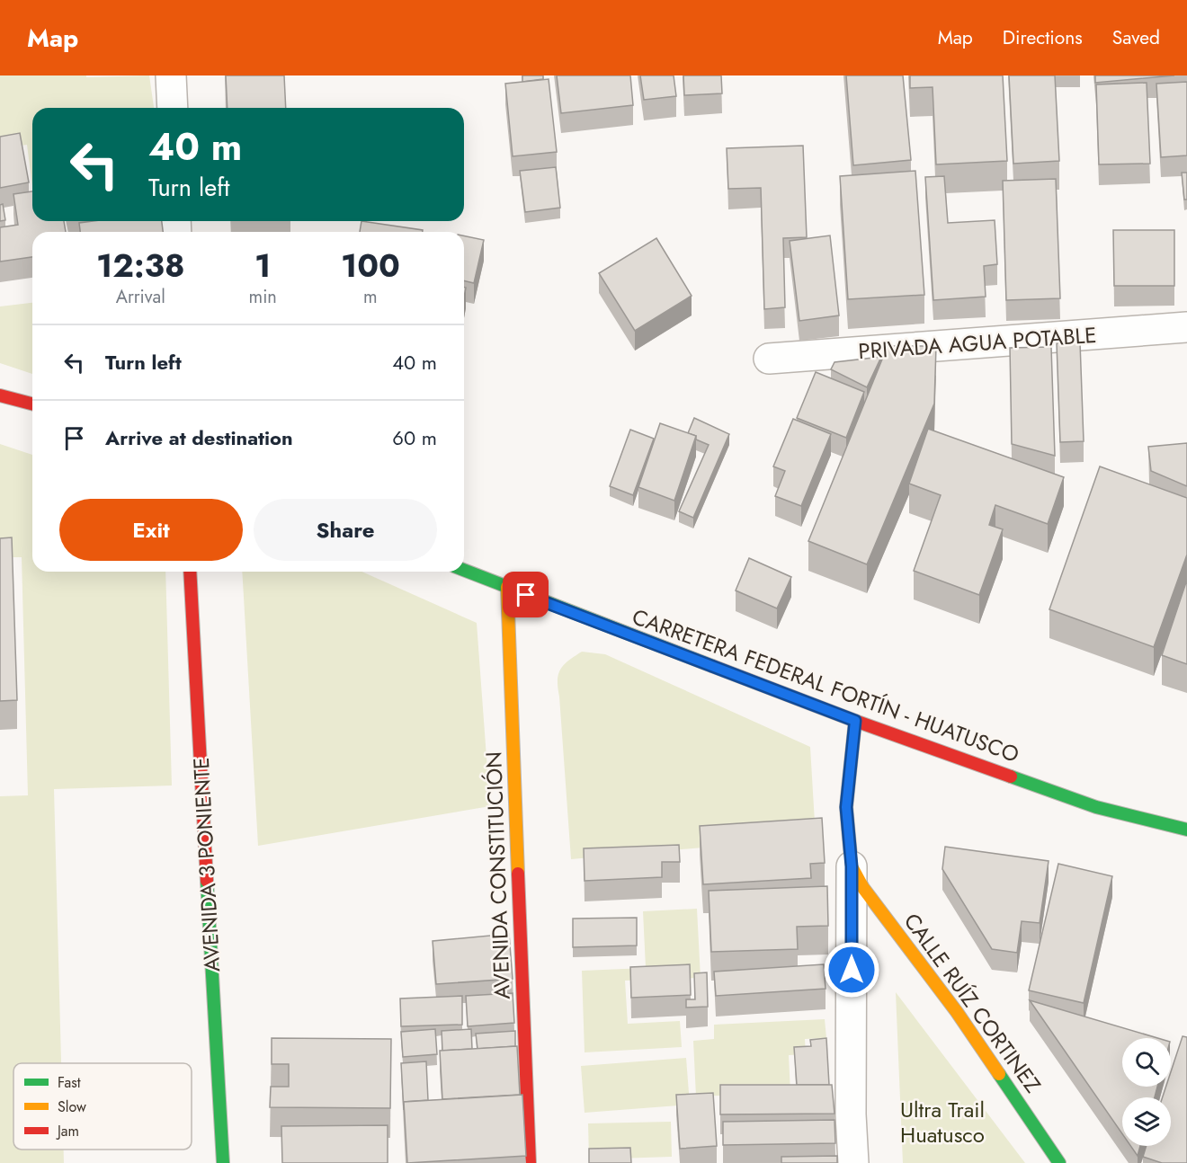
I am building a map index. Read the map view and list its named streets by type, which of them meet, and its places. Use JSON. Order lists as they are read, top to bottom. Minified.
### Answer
{"streets":{"street":["PRIVADA AGUA POTABLE","CARRETERA FEDERAL FORTÍN - HUATUSCO","AVENIDA 3 PONIENTE","AVENIDA CONSTITUCIÓN","CALLE RUÍZ CORTINEZ"]},"crossings":[["CARRETERA FEDERAL FORTÍN - HUATUSCO","AVENIDA CONSTITUCIÓN"]],"parks":["Ultra Trail Huatusco"],"legend":["Fast","Slow","Jam"],"page":{"header":"Map","nav":["Map","Directions","Saved"],"turn":["40 m","Turn left"],"eta":["12:38","Arrival","1","min","100","m"],"list":[{"name":"Turn left","value":"40 m"},{"name":"Arrive at destination","value":"60 m"}],"buttons":["Exit","Share"]}}
